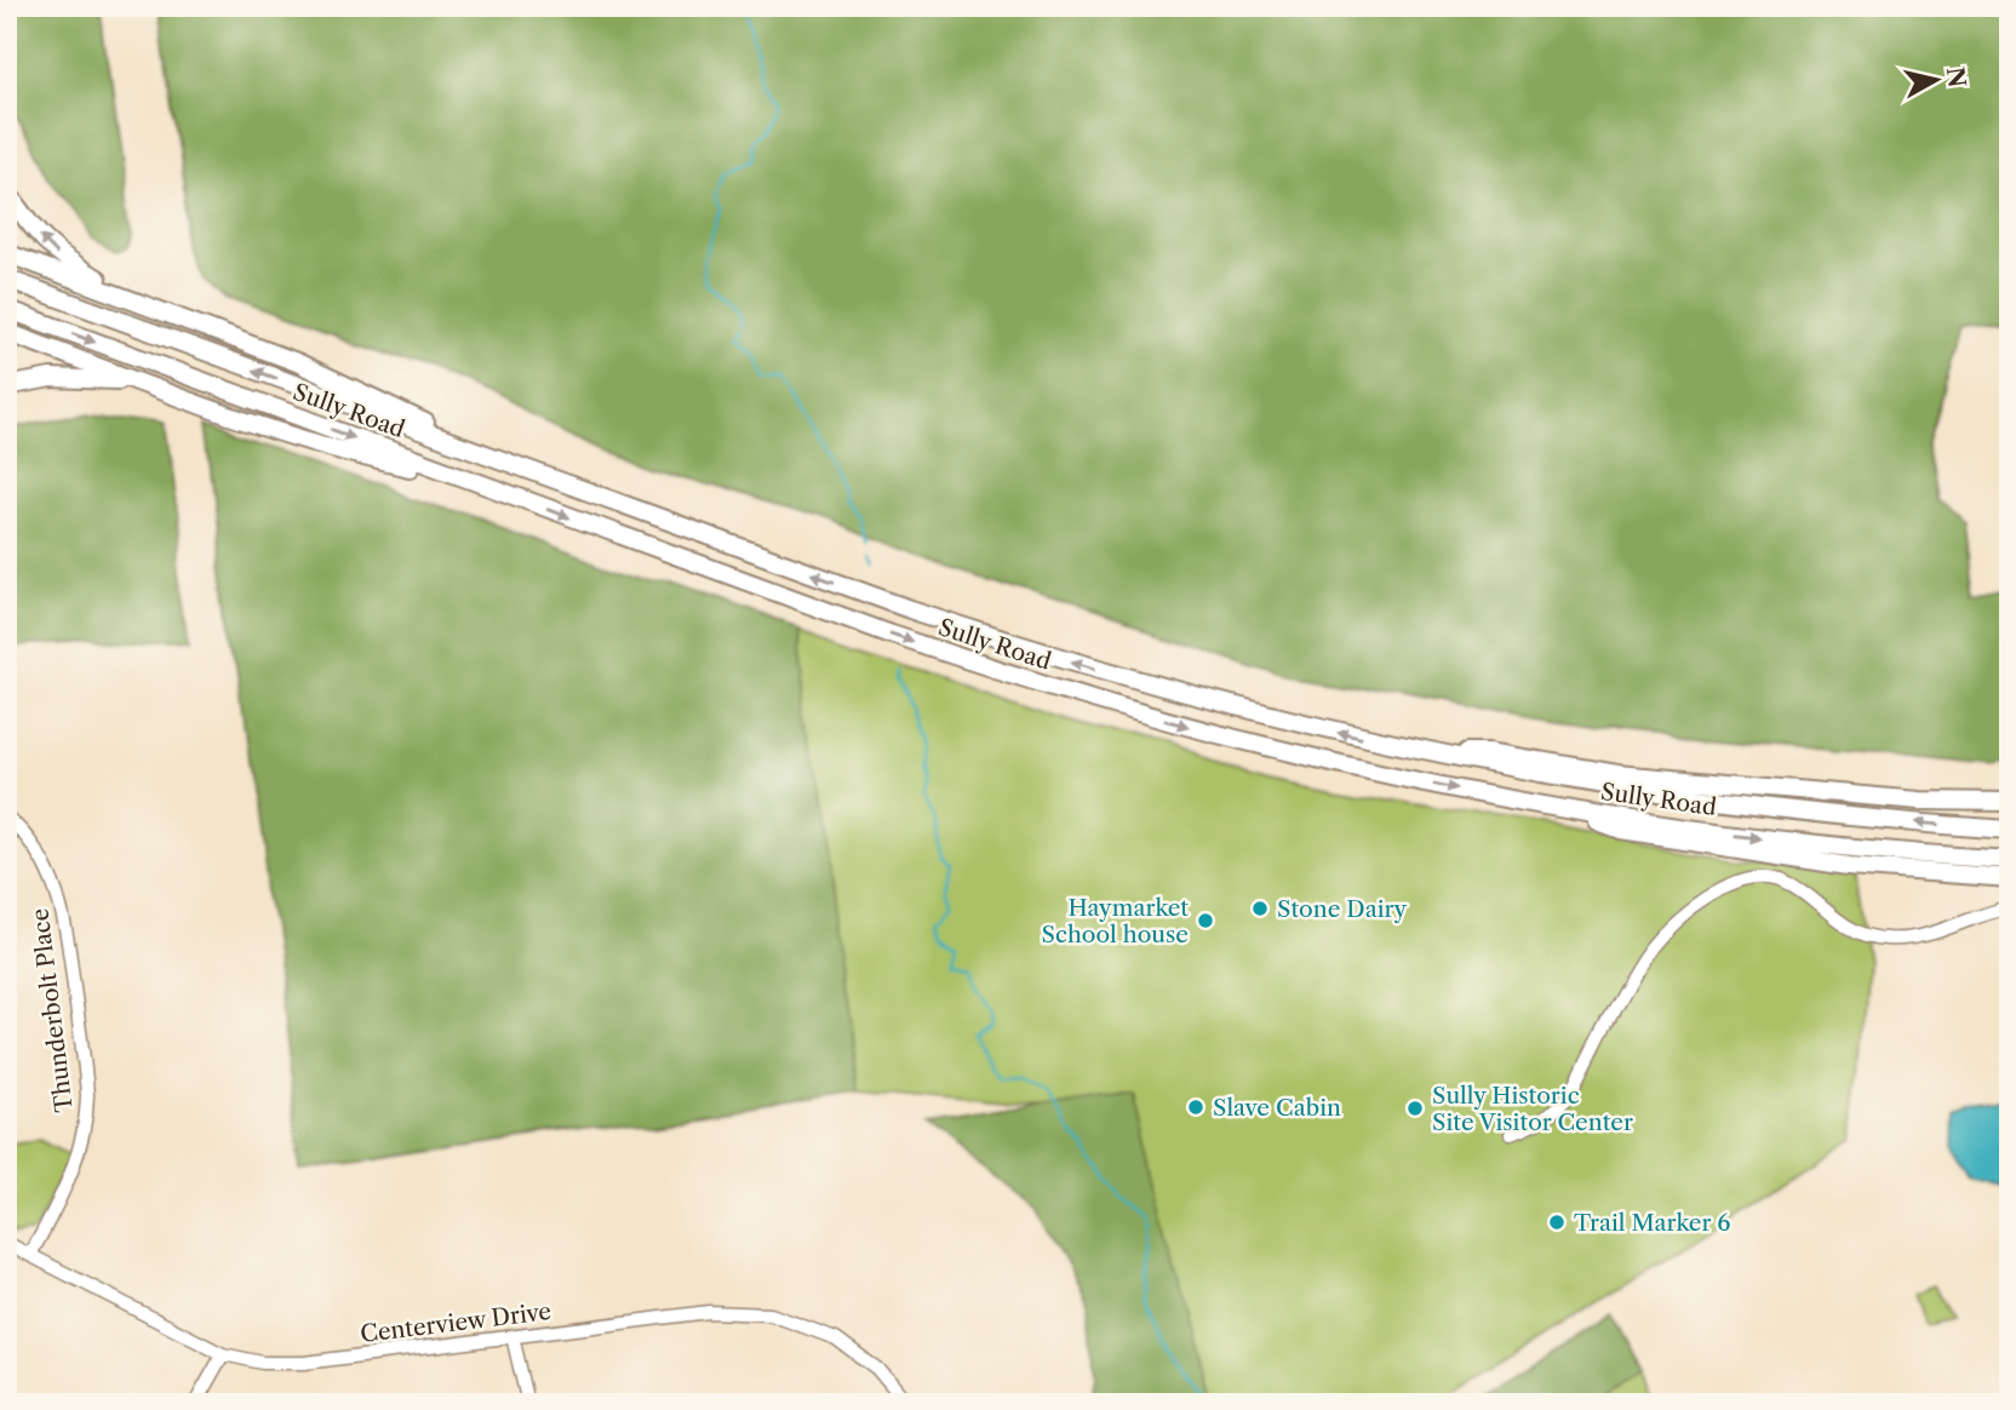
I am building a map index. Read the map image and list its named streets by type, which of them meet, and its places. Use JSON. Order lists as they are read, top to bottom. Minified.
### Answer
{"streets":{"highway":["Sully Road"],"street":["Thunderbolt Place","Centerview Drive"]},"crossings":[["Thunderbolt Place","Centerview Drive"]],"places":["Stone Dairy","Haymarket School house","Slave Cabin","Sully Historic Site Visitor Center","Trail Marker 6"],"north":"right"}
